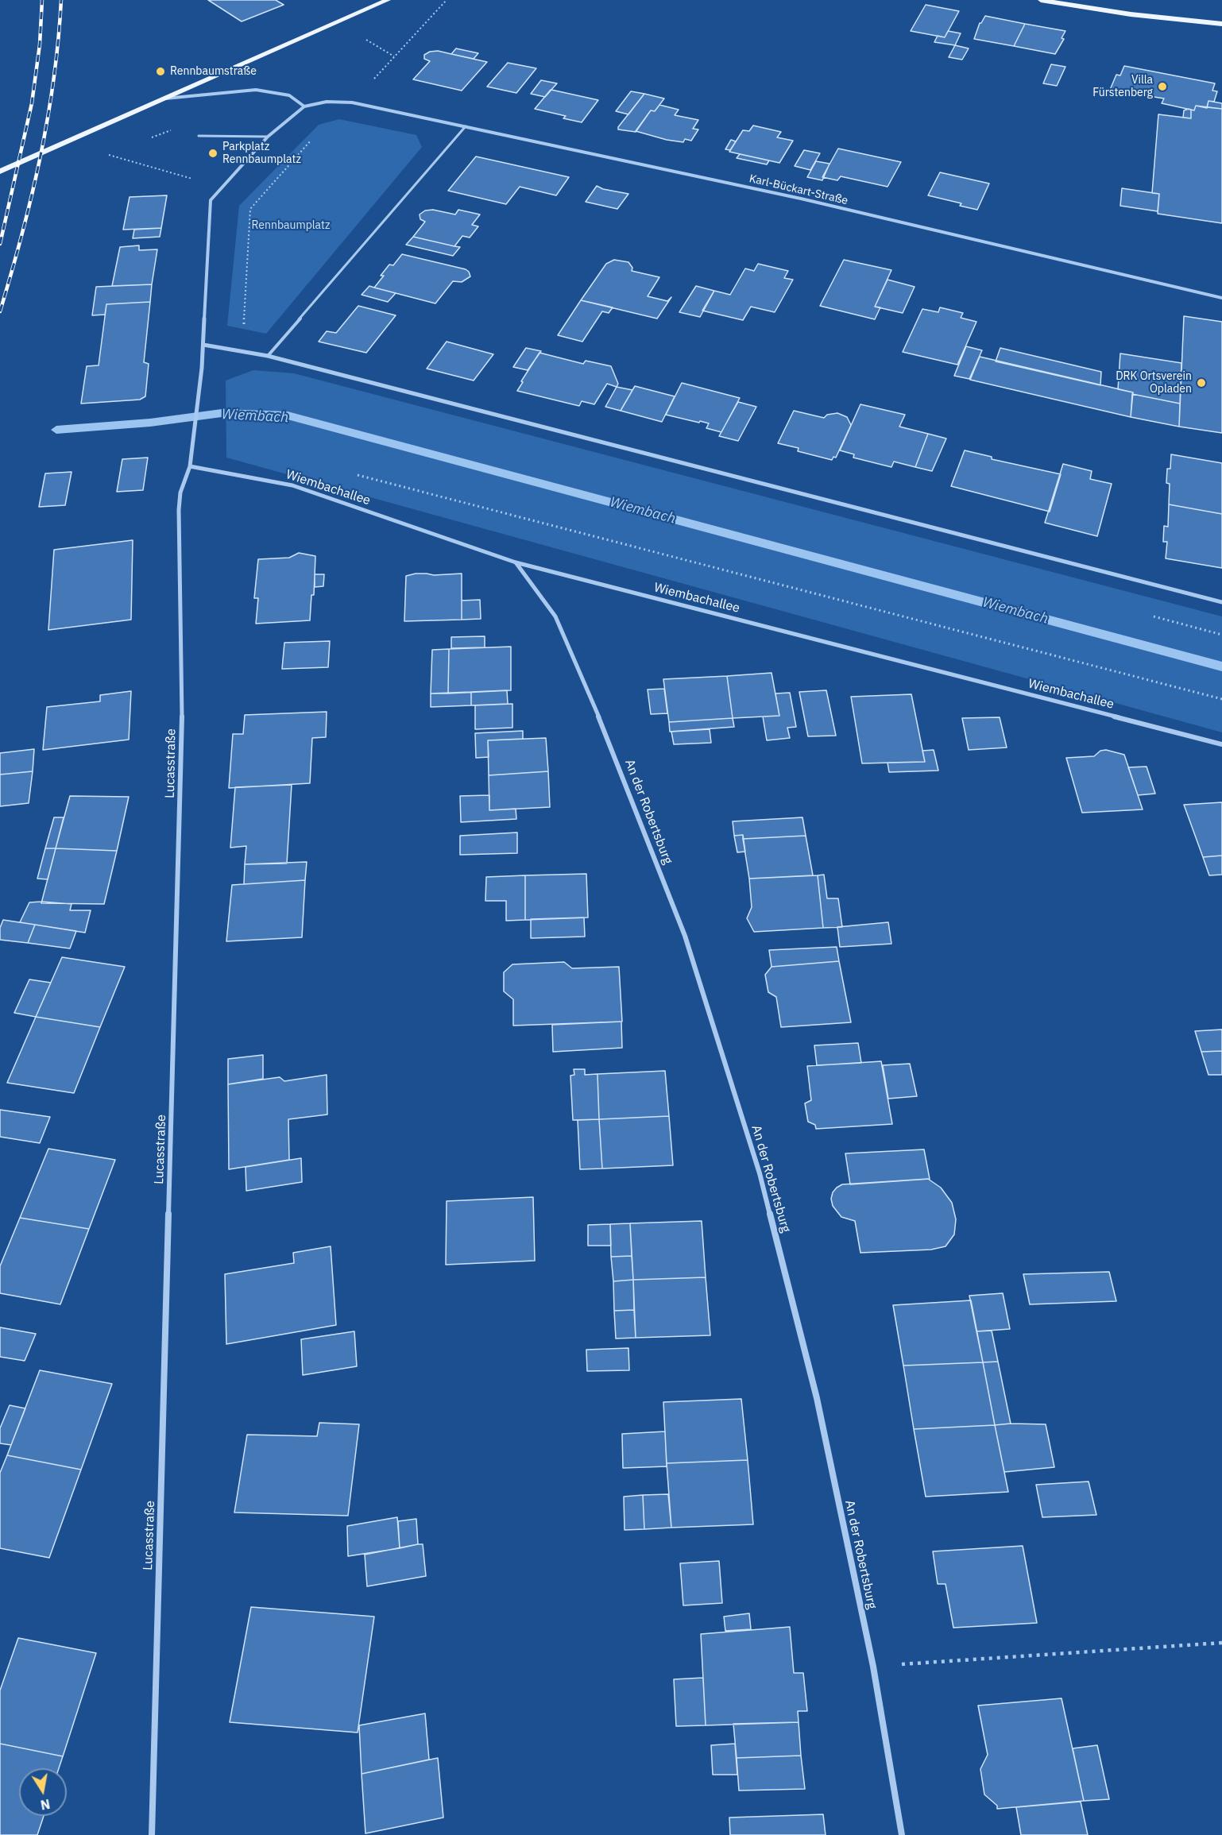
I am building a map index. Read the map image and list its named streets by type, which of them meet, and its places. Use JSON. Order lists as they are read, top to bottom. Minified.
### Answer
{"streets":{"street":["Karl-Bückart-Straße","Wiembachallee","Lucasstraße","An der Robertsburg"]},"crossings":[["Wiembachallee","Lucasstraße"],["Wiembachallee","An der Robertsburg"]],"water":["Wiembach"],"parks":["Rennbaumplatz"],"places":["Rennbaumstraße","Villa Fürstenberg","Parkplatz Rennbaumplatz","DRK Ortsverein Opladen"],"north":"bottom"}
